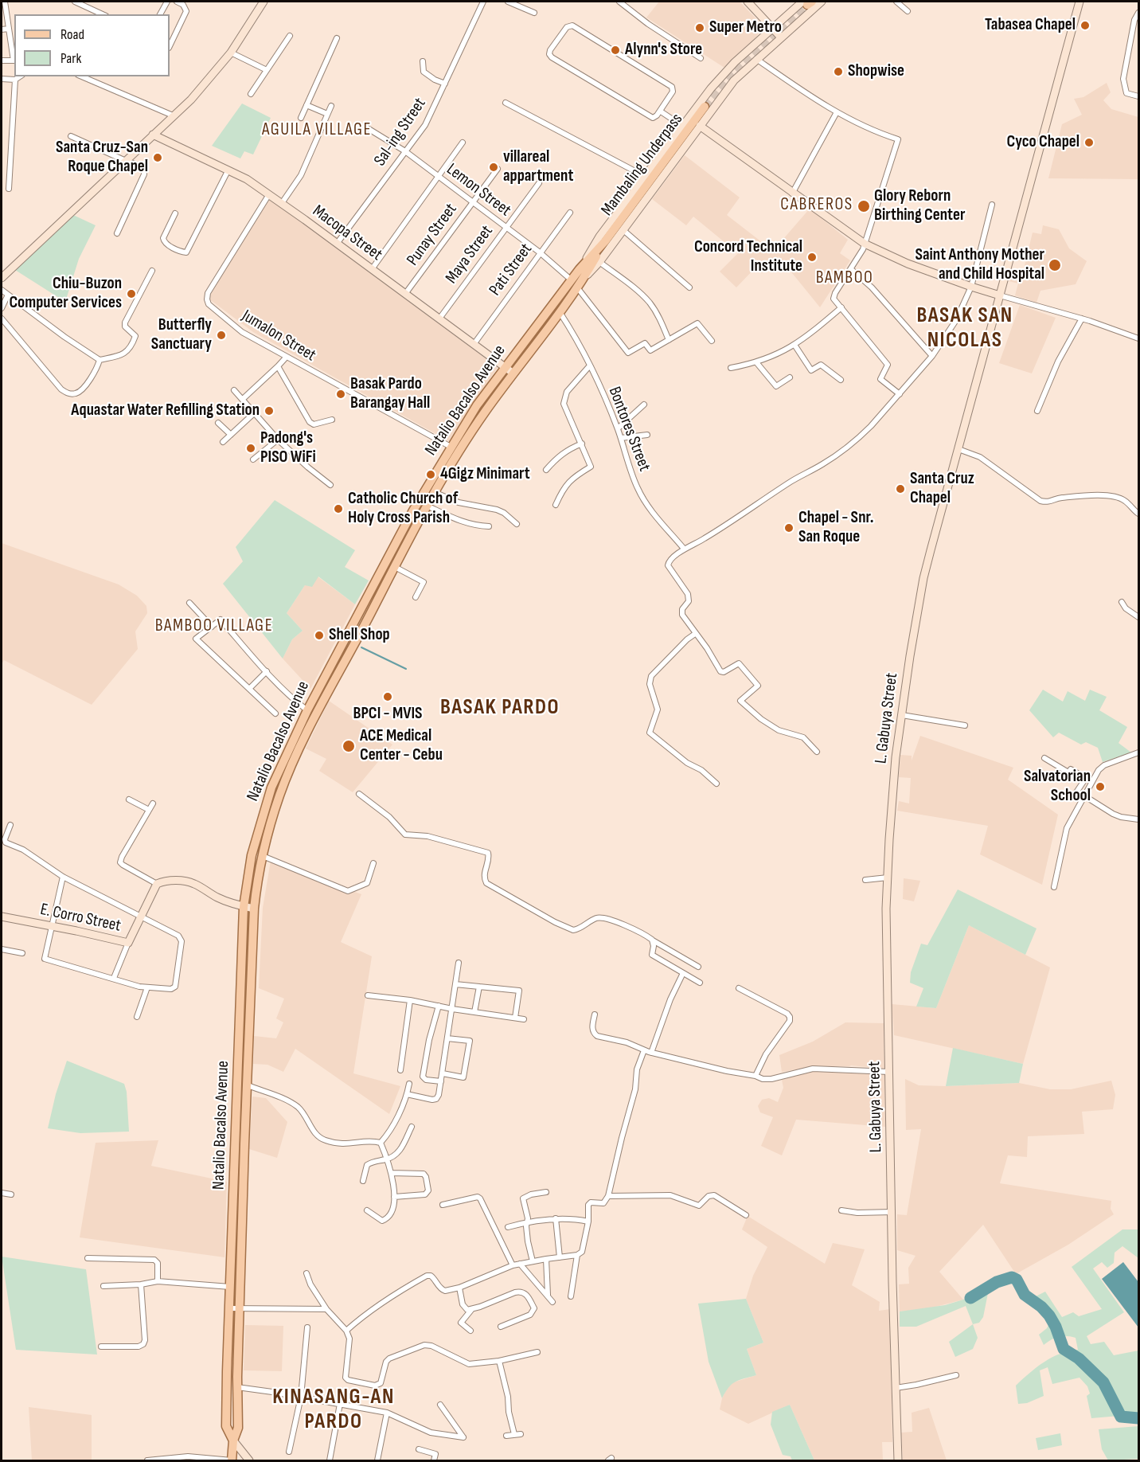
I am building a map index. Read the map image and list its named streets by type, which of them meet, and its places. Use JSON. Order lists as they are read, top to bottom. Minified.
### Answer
{"streets":{"main road":["Mambaling Underpass","Natalio Bacalso Avenue"],"street":["Sal-ing Street","Lemon Street","Macopa Street","Punay Street","Maya Street","Pati Street","Jumalon Street","Bontores Street","L. Gabuya Street","E. Corro Street"]},"crossings":[["Sal-ing Street","Lemon Street"],["Sal-ing Street","Macopa Street"],["Mambaling Underpass","Natalio Bacalso Avenue"],["Lemon Street","Punay Street"],["Lemon Street","Maya Street"],["Lemon Street","Pati Street"],["Lemon Street","Natalio Bacalso Avenue"],["Macopa Street","Punay Street"],["Macopa Street","Maya Street"],["Macopa Street","Pati Street"],["Macopa Street","Jumalon Street"],["Macopa Street","Natalio Bacalso Avenue"],["Jumalon Street","Natalio Bacalso Avenue"],["Natalio Bacalso Avenue","Bontores Street"]],"districts":["AGUILA VILLAGE","CABREROS","BAMBOO","BASAK SAN NICOLAS","BAMBOO VILLAGE","BASAK PARDO","KINASANG-AN PARDO"],"places":["Tabasea Chapel","Super Metro","Alynn's Store","Shopwise","Cyco Chapel","Santa Cruz-San Roque Chapel","villareal appartment","Glory Reborn Birthing Center","Concord Technical Institute","Saint Anthony Mother and Child Hospital","Chiu-Buzon Computer Services","Butterfly Sanctuary","Basak Pardo Barangay Hall","Aquastar Water Refilling Station","Padong's PISO WiFi","4Gigz Minimart","Santa Cruz Chapel","Catholic Church of Holy Cross Parish","Chapel - Snr. San Roque","Shell Shop","BPCI - MVIS","ACE Medical Center - Cebu","Salvatorian School"],"legend":["Road","Park"]}
